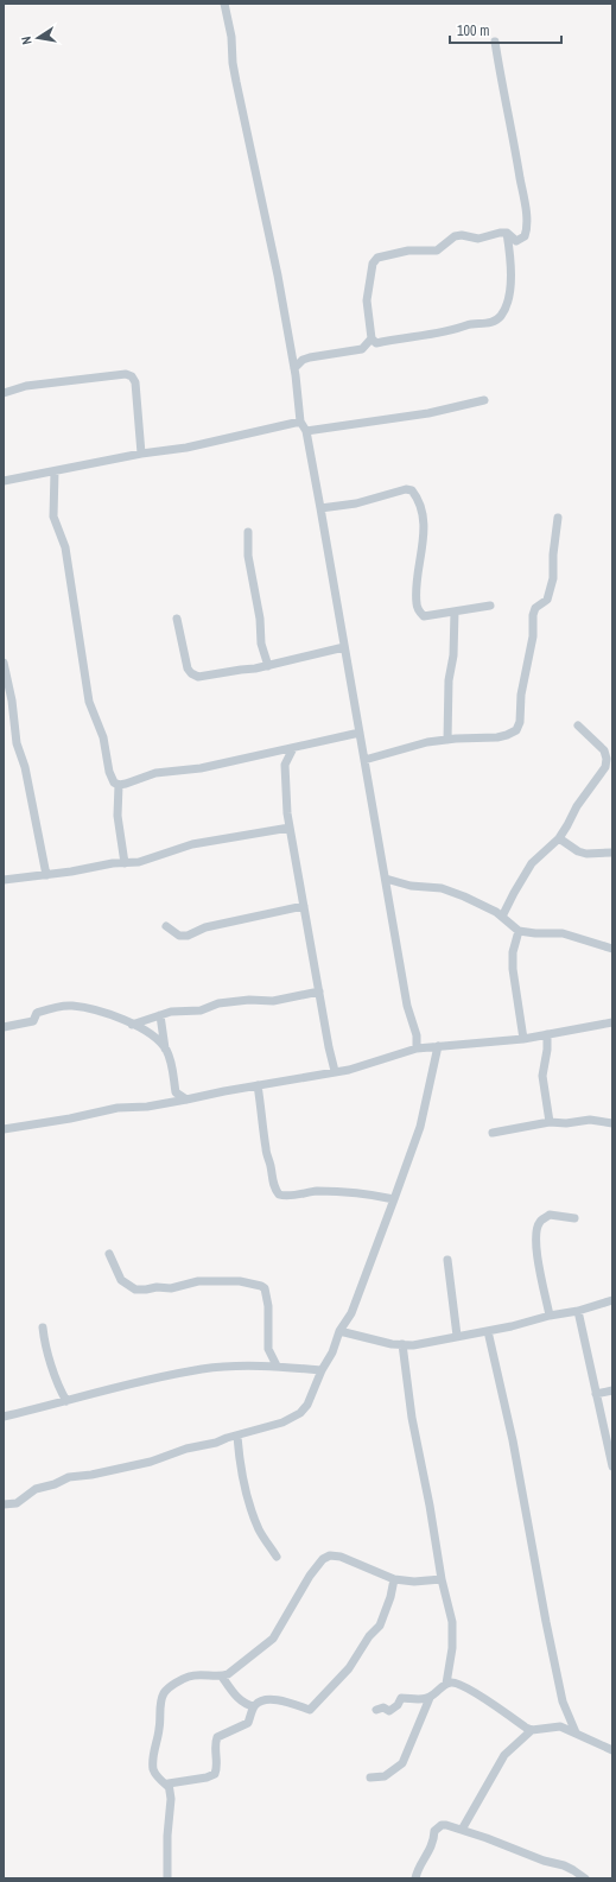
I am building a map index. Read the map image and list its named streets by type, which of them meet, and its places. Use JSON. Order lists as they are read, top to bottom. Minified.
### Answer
{"scale_bar":"100 m","north":"left"}
